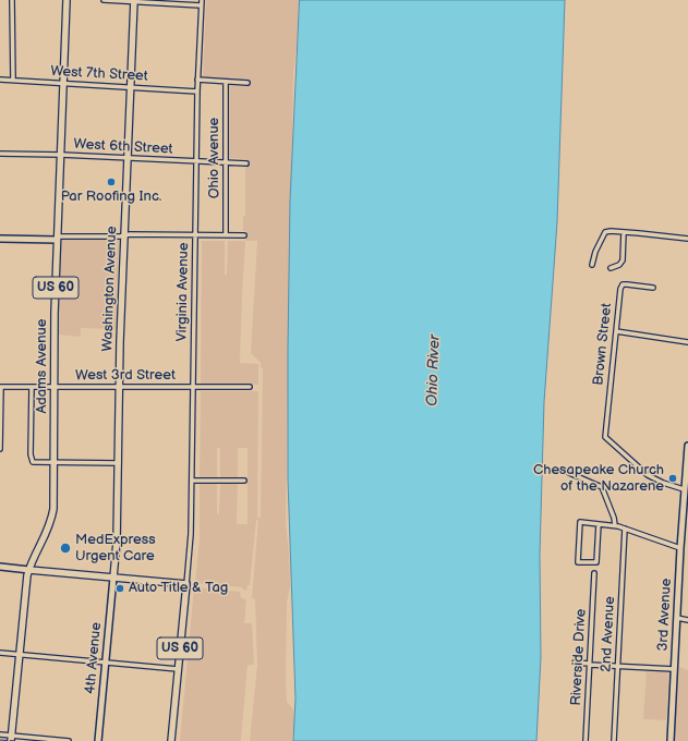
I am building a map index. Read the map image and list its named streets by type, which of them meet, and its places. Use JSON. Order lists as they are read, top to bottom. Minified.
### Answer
{"streets":{"main road":["US 60","Washington Avenue","Adams Avenue"],"street":["West 7th Street","West 6th Street","Ohio Avenue","Virginia Avenue","Brown Street","West 3rd Street","3rd Avenue","2nd Avenue","Riverside Drive","4th Avenue"]},"crossings":[["West 7th Street","Washington Avenue"],["West 7th Street","Virginia Avenue"],["West 7th Street","Adams Avenue"],["West 6th Street","Ohio Avenue"],["West 6th Street","Washington Avenue"],["West 6th Street","Virginia Avenue"],["West 6th Street","Adams Avenue"],["US 60","Virginia Avenue"],["US 60","Adams Avenue"],["Washington Avenue","West 3rd Street"],["Washington Avenue","4th Avenue"],["Virginia Avenue","West 3rd Street"],["Brown Street","3rd Avenue"],["Adams Avenue","West 3rd Street"]],"water":["Ohio River"],"places":["Par Roofing Inc.","Chesapeake Church of the Nazarene","MedExpress Urgent Care","Auto Title & Tag"]}
